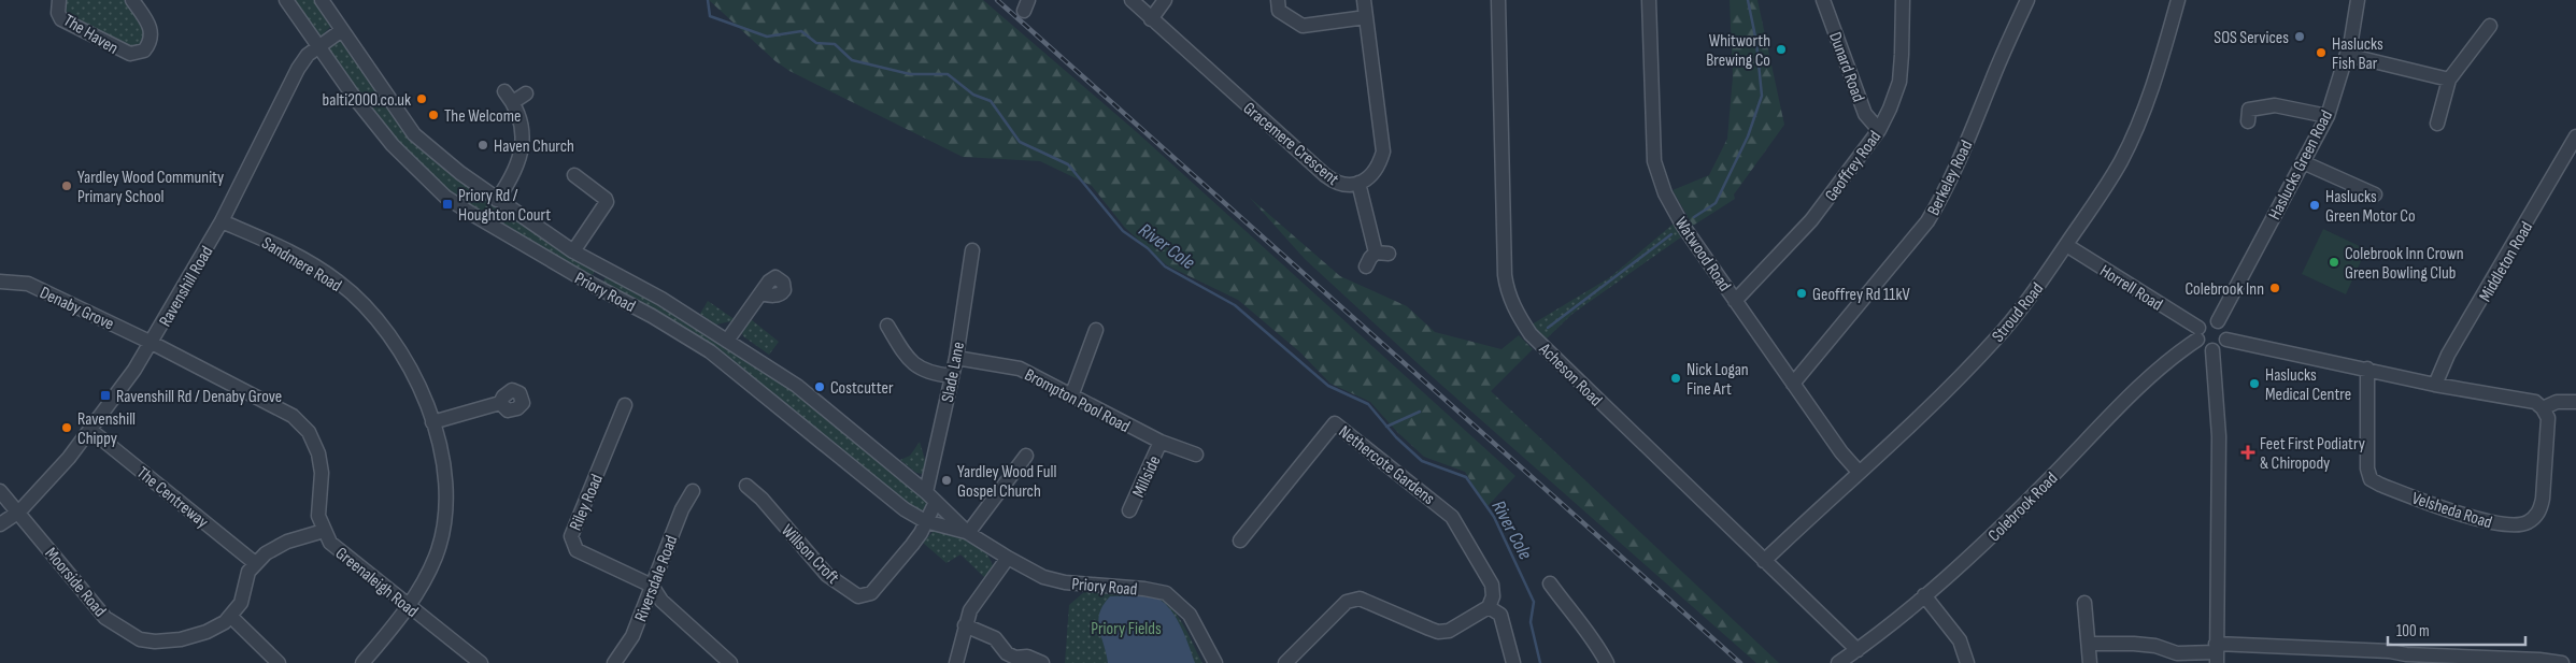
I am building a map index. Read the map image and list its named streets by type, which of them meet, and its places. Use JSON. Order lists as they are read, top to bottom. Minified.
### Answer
{"streets":{"street":["The Haven","Dunard Road","Gracemere Crescent","Haslucks Green Road","Geoffrey Road","Berkeley Road","Watwood Road","Middleton Road","Sandmere Road","Ravenshill Road","Horrell Road","Priory Road","Denaby Grove","Stroud Road","Slade Lane","Acheson Road","Brompton Pool Road","Nethercote Gardens","Millside","The Centreway","Riley Road","Colebrook Road","Velsheda Road","Willson Croft","Riversdale Road","Moorside Road","Greenaleigh Road"]},"crossings":[["Dunard Road","Geoffrey Road"],["Haslucks Green Road","Horrell Road"],["Haslucks Green Road","Colebrook Road"],["Geoffrey Road","Watwood Road"],["Berkeley Road","Watwood Road"],["Watwood Road","Stroud Road"],["Sandmere Road","Ravenshill Road"],["Sandmere Road","Greenaleigh Road"],["Ravenshill Road","Priory Road"],["Ravenshill Road","Denaby Grove"],["Ravenshill Road","The Centreway"],["Ravenshill Road","Moorside Road"],["Ravenshill Road","Greenaleigh Road"],["Horrell Road","Stroud Road"],["Horrell Road","Colebrook Road"],["Priory Road","Slade Lane"],["Priory Road","Willson Croft"],["Denaby Grove","Greenaleigh Road"],["Stroud Road","Acheson Road"],["Slade Lane","Brompton Pool Road"],["Slade Lane","Willson Croft"],["Acheson Road","Colebrook Road"],["Brompton Pool Road","Millside"],["Riley Road","Riversdale Road"]],"water":["River Cole"],"parks":["Priory Fields"],"places":{"other":["SOS Services","Whitworth Brewing Co","Haslucks Fish Bar","balti2000.co.uk","The Welcome","Haven Church","Yardley Wood Community Primary School","Haslucks Green Motor Co","Colebrook Inn Crown Green Bowling Club","Colebrook Inn","Geoffrey Rd 11kV","Nick Logan Fine Art","Haslucks Medical Centre","Costcutter","Ravenshill Chippy","Yardley Wood Full Gospel Church"],"transit":["Priory Rd / Houghton Court","Ravenshill Rd / Denaby Grove"],"health":["Feet First Podiatry & Chiropody"]},"scale_bar":"100 m"}
